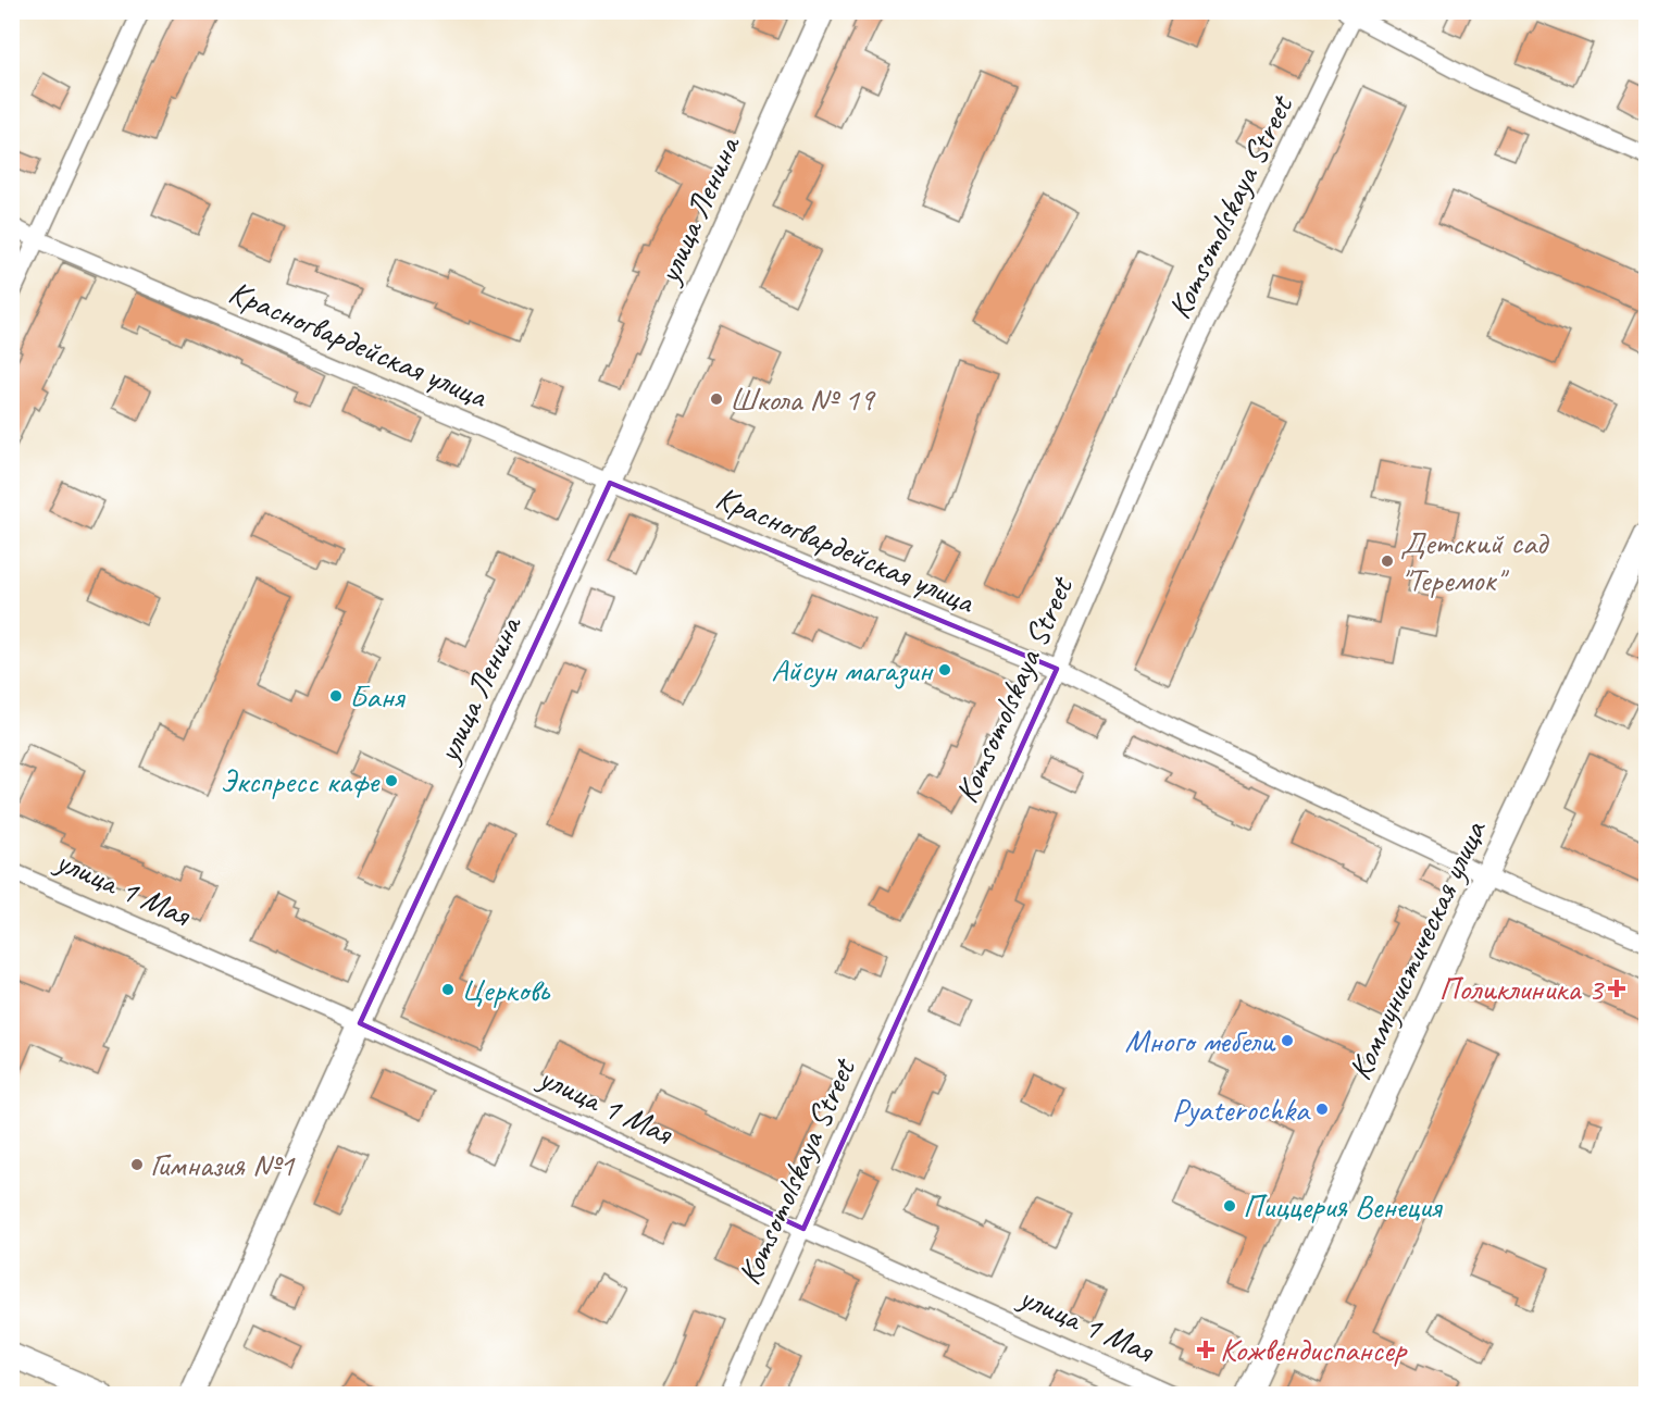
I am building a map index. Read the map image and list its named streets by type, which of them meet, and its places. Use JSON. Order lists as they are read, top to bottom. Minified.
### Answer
{"streets":{"street":["Komsomolskaya Street","улица Ленина","Красногвардейская улица","улица 1 Мая","Коммунистическая улица"]},"crossings":[["Komsomolskaya Street","Красногвардейская улица"],["Komsomolskaya Street","улица 1 Мая"],["улица Ленина","Красногвардейская улица"],["улица Ленина","улица 1 Мая"],["Красногвардейская улица","Коммунистическая улица"]],"places":{"other":["Школа № 19","Детский сад \"Теремок\"","Айсун магазин","Баня","Экспресс кафе","Церковь","Много мебели","Pyaterochka","Гимназия №1","Пиццерия Венеция"],"health":["Поликлиника 3","Кожвендиспансер"]}}
